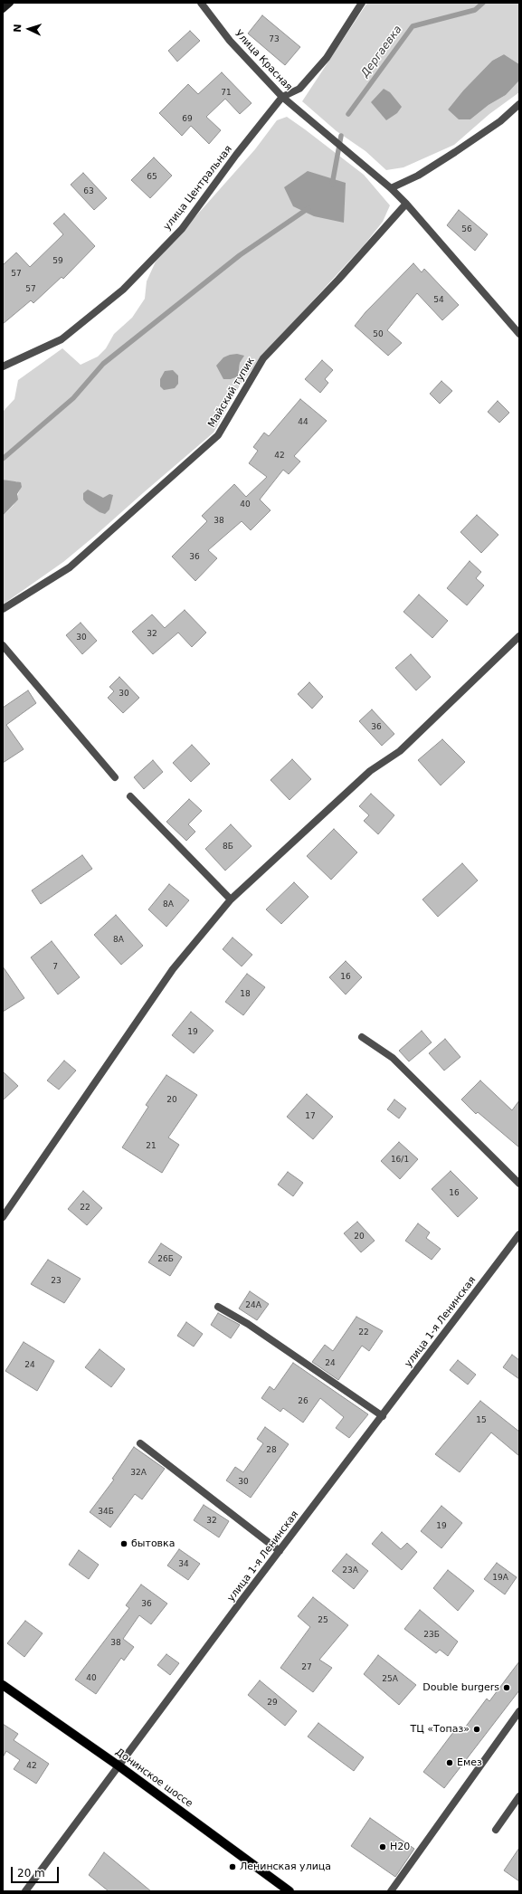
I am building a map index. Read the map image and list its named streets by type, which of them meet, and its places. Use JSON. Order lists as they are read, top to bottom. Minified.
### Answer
{"streets":{"main road":["Донинское шоссе"],"street":["Улица Красная","улица Центральная","Майский тупик","улица 1-я Ленинская"]},"crossings":[["Улица Красная","улица Центральная"],["Улица Красная","Майский тупик"],["улица 1-я Ленинская","Донинское шоссе"]],"water":["Дергаевка"],"places":["бытовка","Double burgers","ТЦ «Топаз»","Емез","H20","Ленинская улица"],"house_numbers":["73","71","69","65","63","56","59","57","57","54","50","44","42","40","38","36","32","30","30","36","8Б","8А","8А","7","16","18","19","20","17","21","16/1","16","22","20","26Б","23","24А","22","24","24","26","15","28","32А","30","34Б","32","19","34","23А","19А","36","25","23Б","38","27","40","25А","29","42"],"scale_bar":"20 m","north":"left"}
